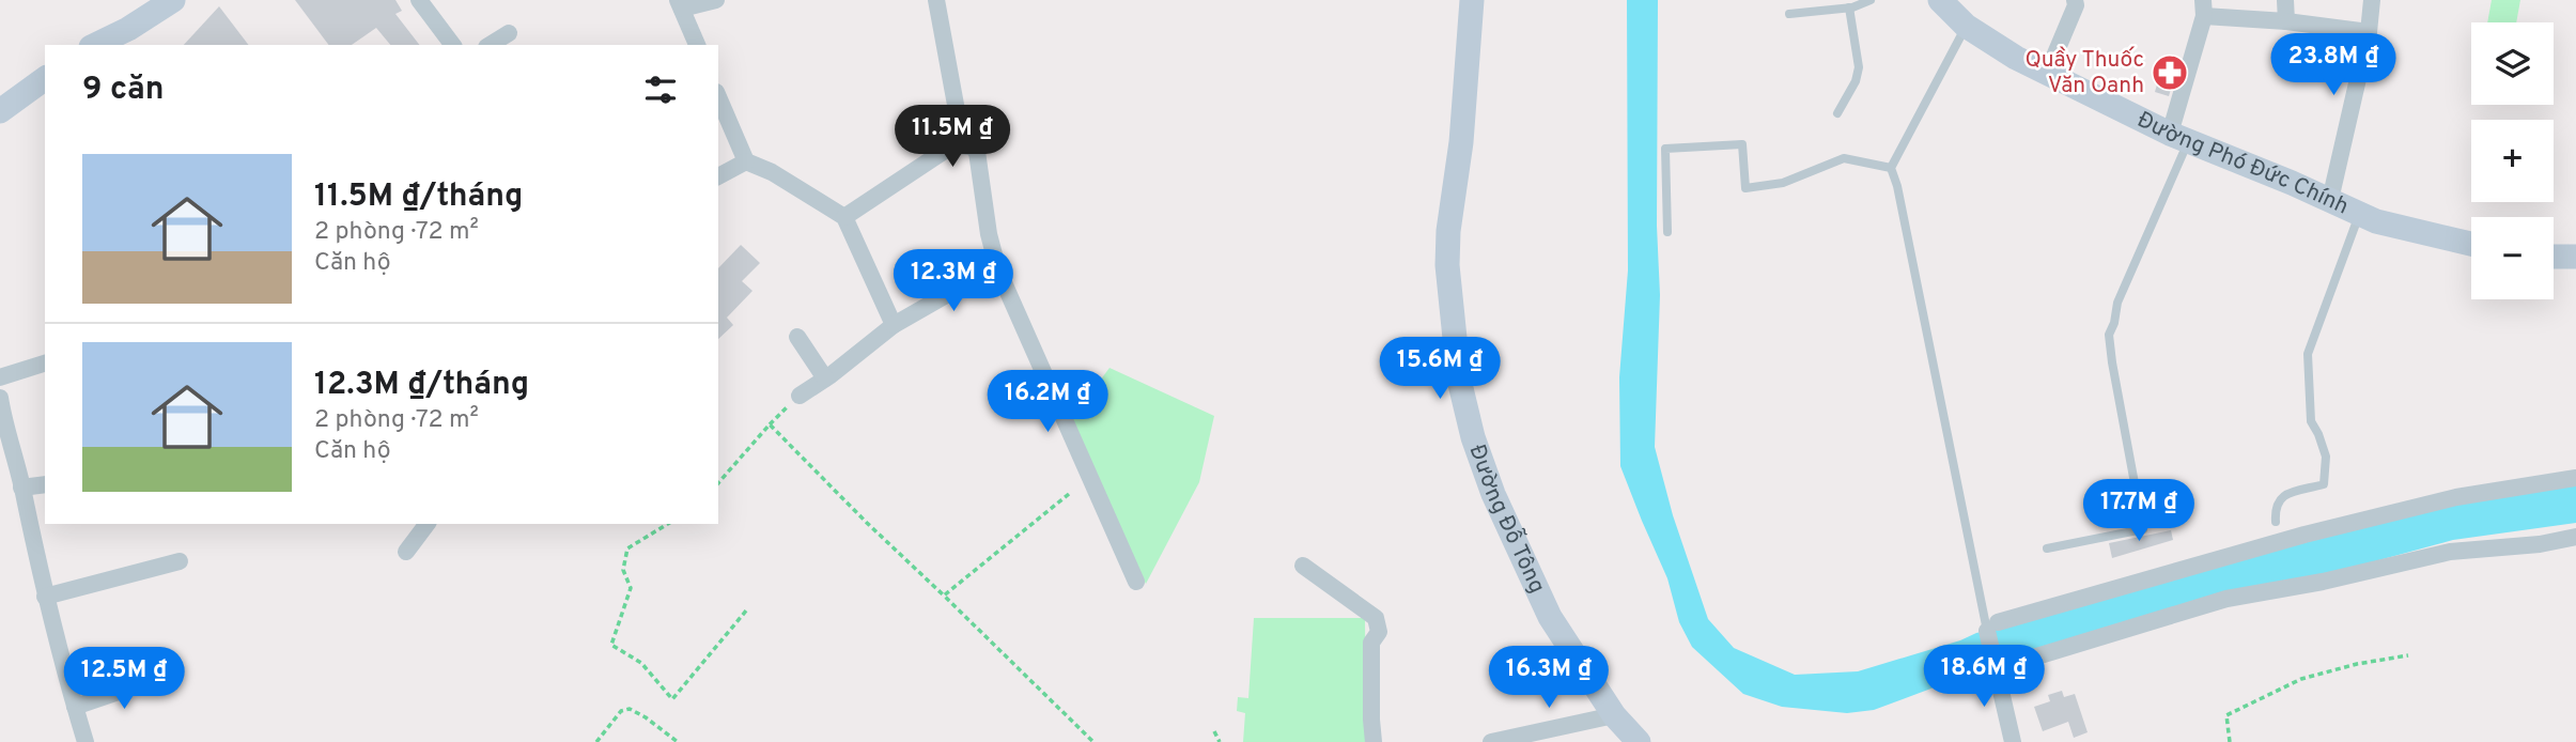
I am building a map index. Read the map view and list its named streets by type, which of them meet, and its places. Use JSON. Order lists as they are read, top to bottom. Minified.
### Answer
{"streets":{"main road":["Đường Phó Đức Chính","Đường Đỗ Tông"]},"places":{"pharmacy":["Quầy Thuốc Văn Oanh"]},"page":{"map_buttons":["+","−"],"price":["23.8M ₫","11.5M ₫","12.3M ₫","15.6M ₫","16.2M ₫","17.7M ₫","18.6M ₫","16.3M ₫","12.5M ₫"],"heading":"9 căn","list":[{"name":"11.5M ₫/tháng","note":"2 phòng · 72 m² · Căn hộ"},{"name":"12.3M ₫/tháng","note":"2 phòng · 72 m² · Căn hộ"}]}}
